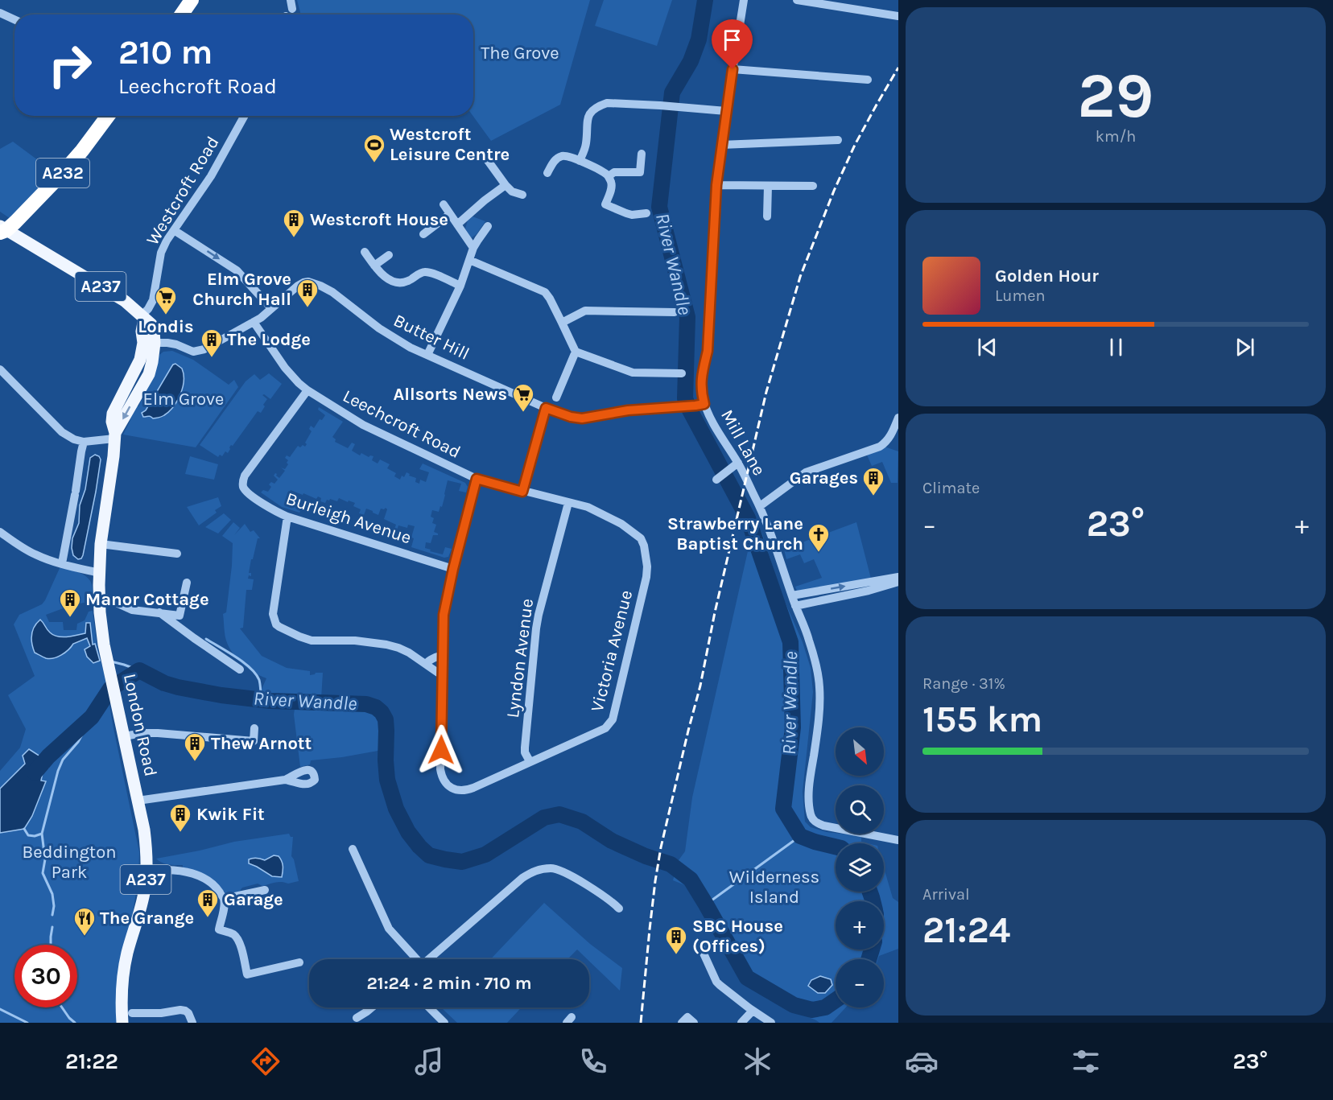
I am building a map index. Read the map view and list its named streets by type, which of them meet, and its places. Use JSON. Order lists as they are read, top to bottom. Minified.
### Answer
{"streets":{"highway":["A232"],"main road":["A237","London Road"],"street":["Westcroft Road","Butter Hill","Leechcroft Road","Mill Lane","Burleigh Avenue","Victoria Avenue","Lyndon Avenue"]},"crossings":[["A232","A237"],["Westcroft Road","A237"],["A237","Butter Hill"],["A237","London Road"],["Butter Hill","Leechcroft Road"],["Butter Hill","Mill Lane"],["Butter Hill","London Road"],["Leechcroft Road","Burleigh Avenue"],["Leechcroft Road","Victoria Avenue"],["Leechcroft Road","Lyndon Avenue"],["Victoria Avenue","Lyndon Avenue"]],"water":["River Wandle"],"parks":["The Grove","Elm Grove","Beddington Park","Wilderness Island"],"places":{"sports":["Westcroft Leisure Centre"],"building":["Westcroft House","Elm Grove Church Hall","The Lodge","Garages","Manor Cottage","Thew Arnott","Kwik Fit","Garage","SBC House (Offices)"],"supermarket":["Londis","Allsorts News"],"church":["Strawberry Lane Baptist Church"],"restaurant":["The Grange"]},"north":"bottom right","page":{"tile":[["29","km/h"],"Climate",["Range · 31%","155 km"],["Arrival","21:24"]],"turn":["210 m","Leechcroft Road"],"song":["Golden Hour","Lumen"],"heat":["−","23°","+"],"map_buttons":["+","−"],"limit":"30","trip":"21:24 · 2 min · 710 m","tabs":["21:22","23°"]}}
